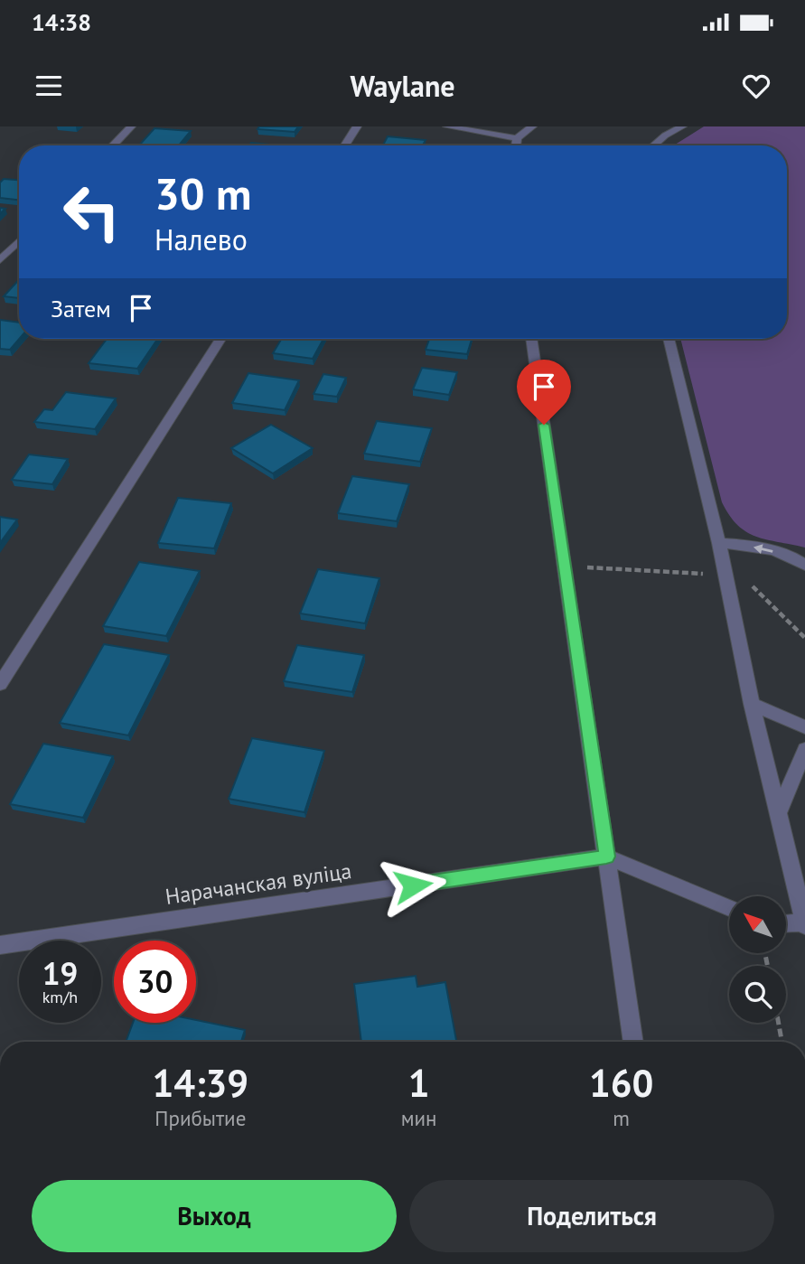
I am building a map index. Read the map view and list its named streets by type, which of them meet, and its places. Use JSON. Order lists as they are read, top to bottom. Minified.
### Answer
{"streets":{"street":["Нарачанская вуліца"]},"north":"top left","page":{"status":"14:38","header":"Waylane","turn":["30 m","Налево"],"then":"Затем","speed":"19 km/h","limit":"30","eta":["14:39","Прибытие","1","мин","160","m"],"buttons":["Выход","Поделиться"]}}
